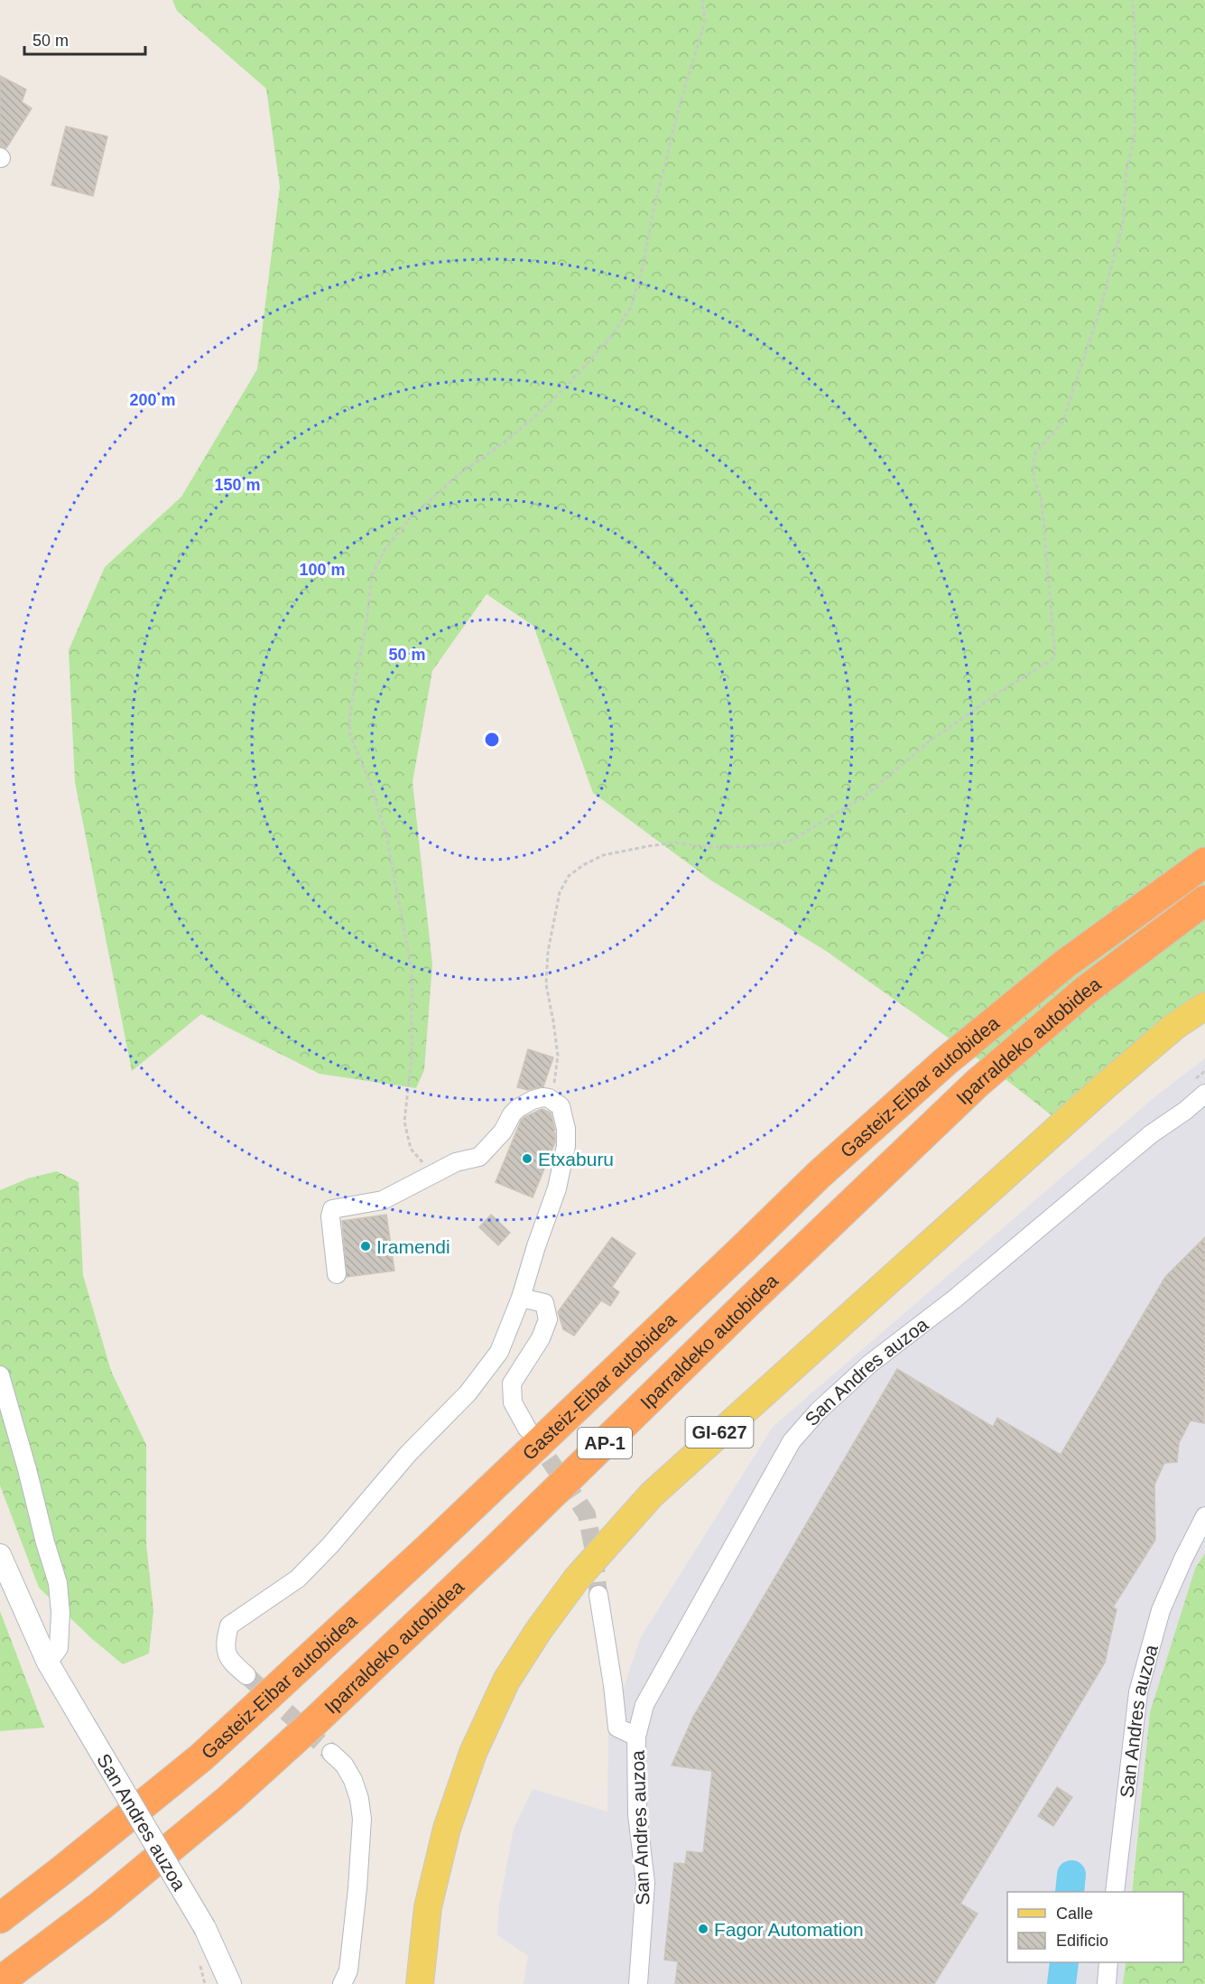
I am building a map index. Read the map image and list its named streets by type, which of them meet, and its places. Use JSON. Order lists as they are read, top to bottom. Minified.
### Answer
{"streets":{"highway":["Iparraldeko autobidea","Gasteiz-Eibar autobidea","AP-1"],"main road":["GI-627"],"street":["San Andres auzoa"]},"places":["Etxaburu","Iramendi","Fagor Automation"],"legend":["Calle","Edificio"],"scale_bar":"50 m","rings":["200 m","150 m","100 m","50 m"]}
